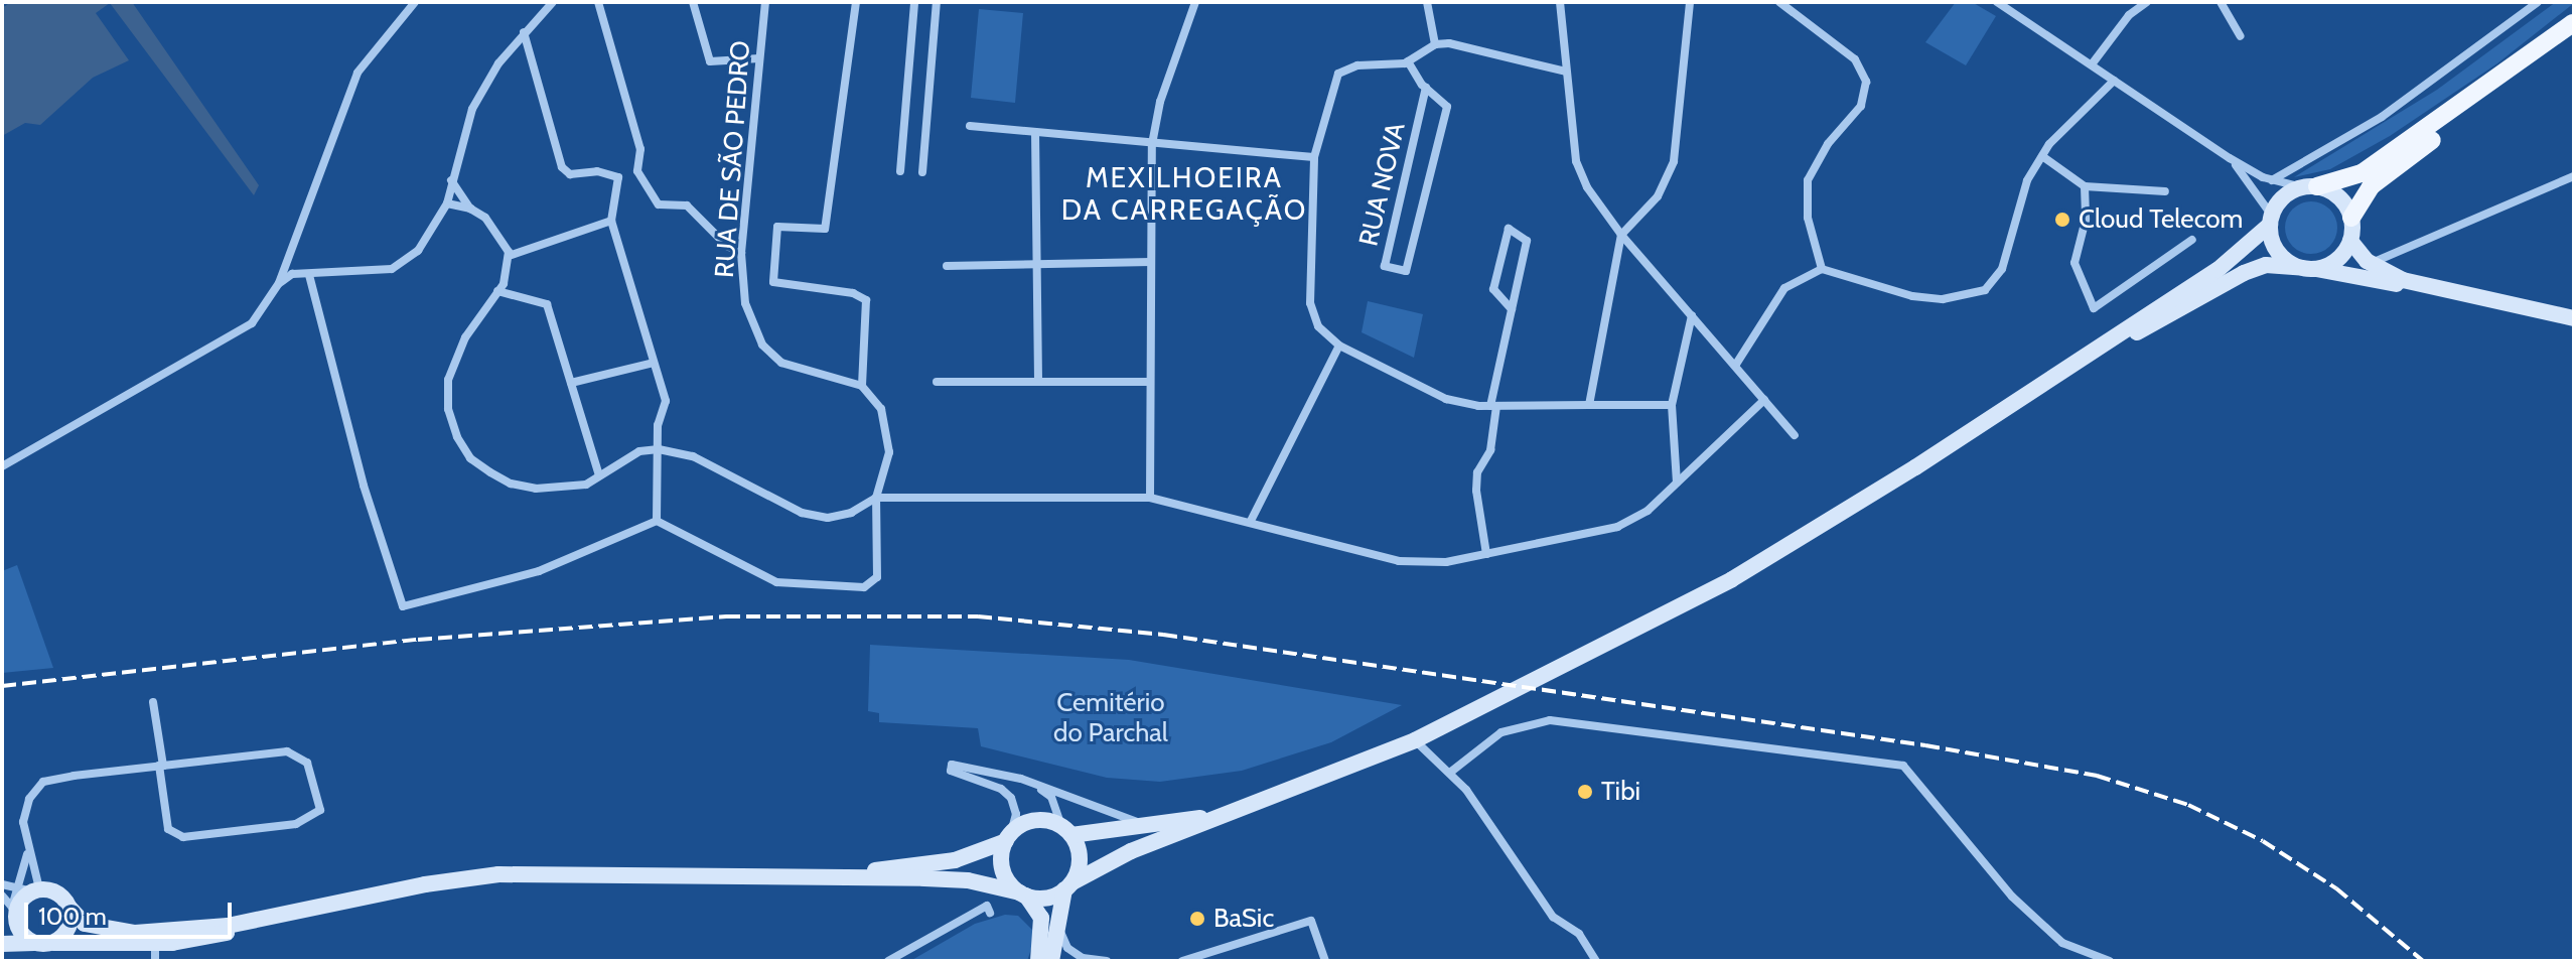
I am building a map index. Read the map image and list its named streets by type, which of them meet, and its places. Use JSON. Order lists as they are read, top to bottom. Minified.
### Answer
{"streets":{"street":["RUA DE SÃO PEDRO","RUA NOVA"]},"districts":["MEXILHOEIRA DA CARREGAÇÃO"],"parks":["Cemitério do Parchal"],"places":["Cloud Telecom","Tibi","BaSic"],"scale_bar":"100 m"}
